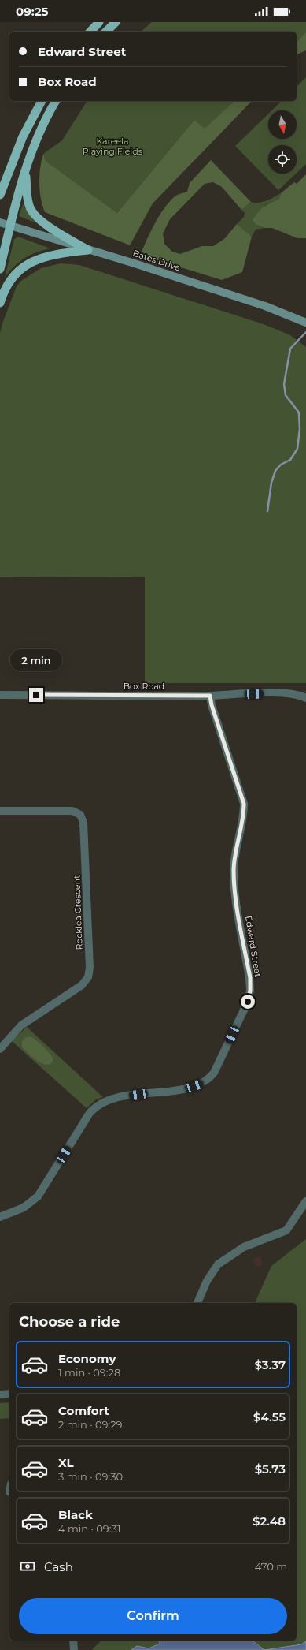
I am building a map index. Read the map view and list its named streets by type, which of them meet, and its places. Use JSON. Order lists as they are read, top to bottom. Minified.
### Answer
{"streets":{"main road":["Bates Drive"],"street":["Box Road","Rocklea Crescent","Edward Street"]},"crossings":[["Box Road","Edward Street"]],"parks":["Kareela Playing Fields"],"north":"bottom","page":{"status":"09:25","banner":["Edward Street","Box Road"],"bubble":"2 min","heading":"Choose a ride","list":[{"name":"Economy","note":"1 min · 09:28","value":"$3.37"},{"name":"Comfort","note":"2 min · 09:29","value":"$4.55"},{"name":"XL","note":"3 min · 09:30","value":"$5.73"},{"name":"Black","note":"4 min · 09:31","value":"$2.48"}],"pay":["Cash","470 m"],"buttons":"Confirm"}}
